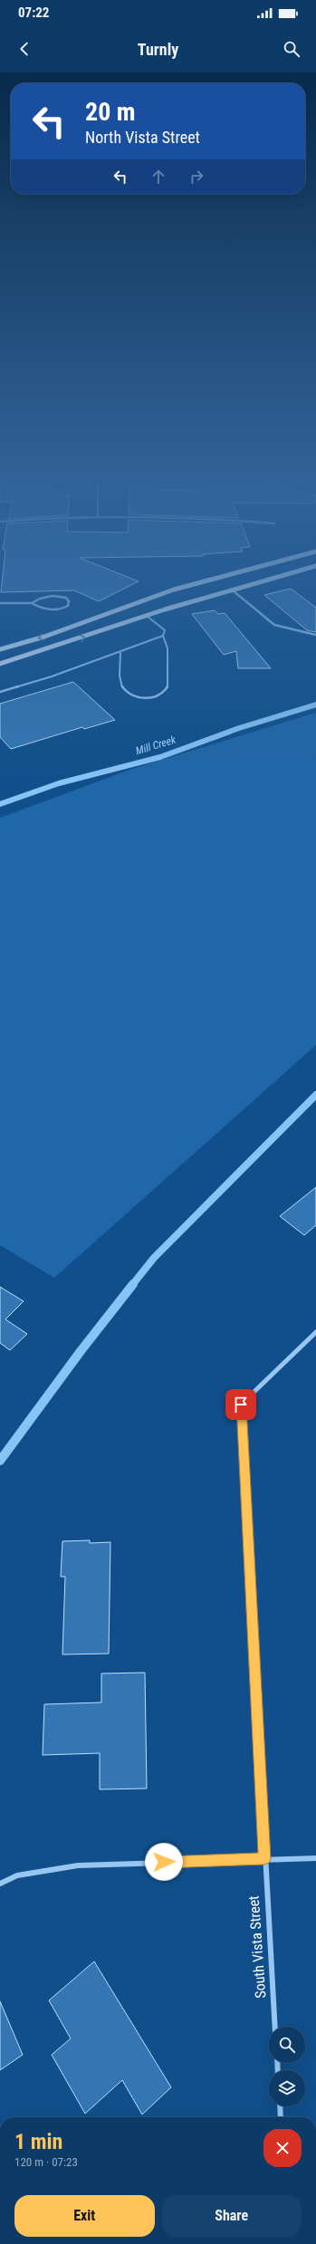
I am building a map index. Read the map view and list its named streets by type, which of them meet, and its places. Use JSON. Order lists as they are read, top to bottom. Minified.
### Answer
{"streets":{"street":["South Vista Street"]},"water":["Mill Creek"],"page":{"status":"07:22","header":"Turnly","turn":["20 m","North Vista Street"],"heading":["1 min","120 m · 07:23"],"buttons":["Exit","Share"]}}
